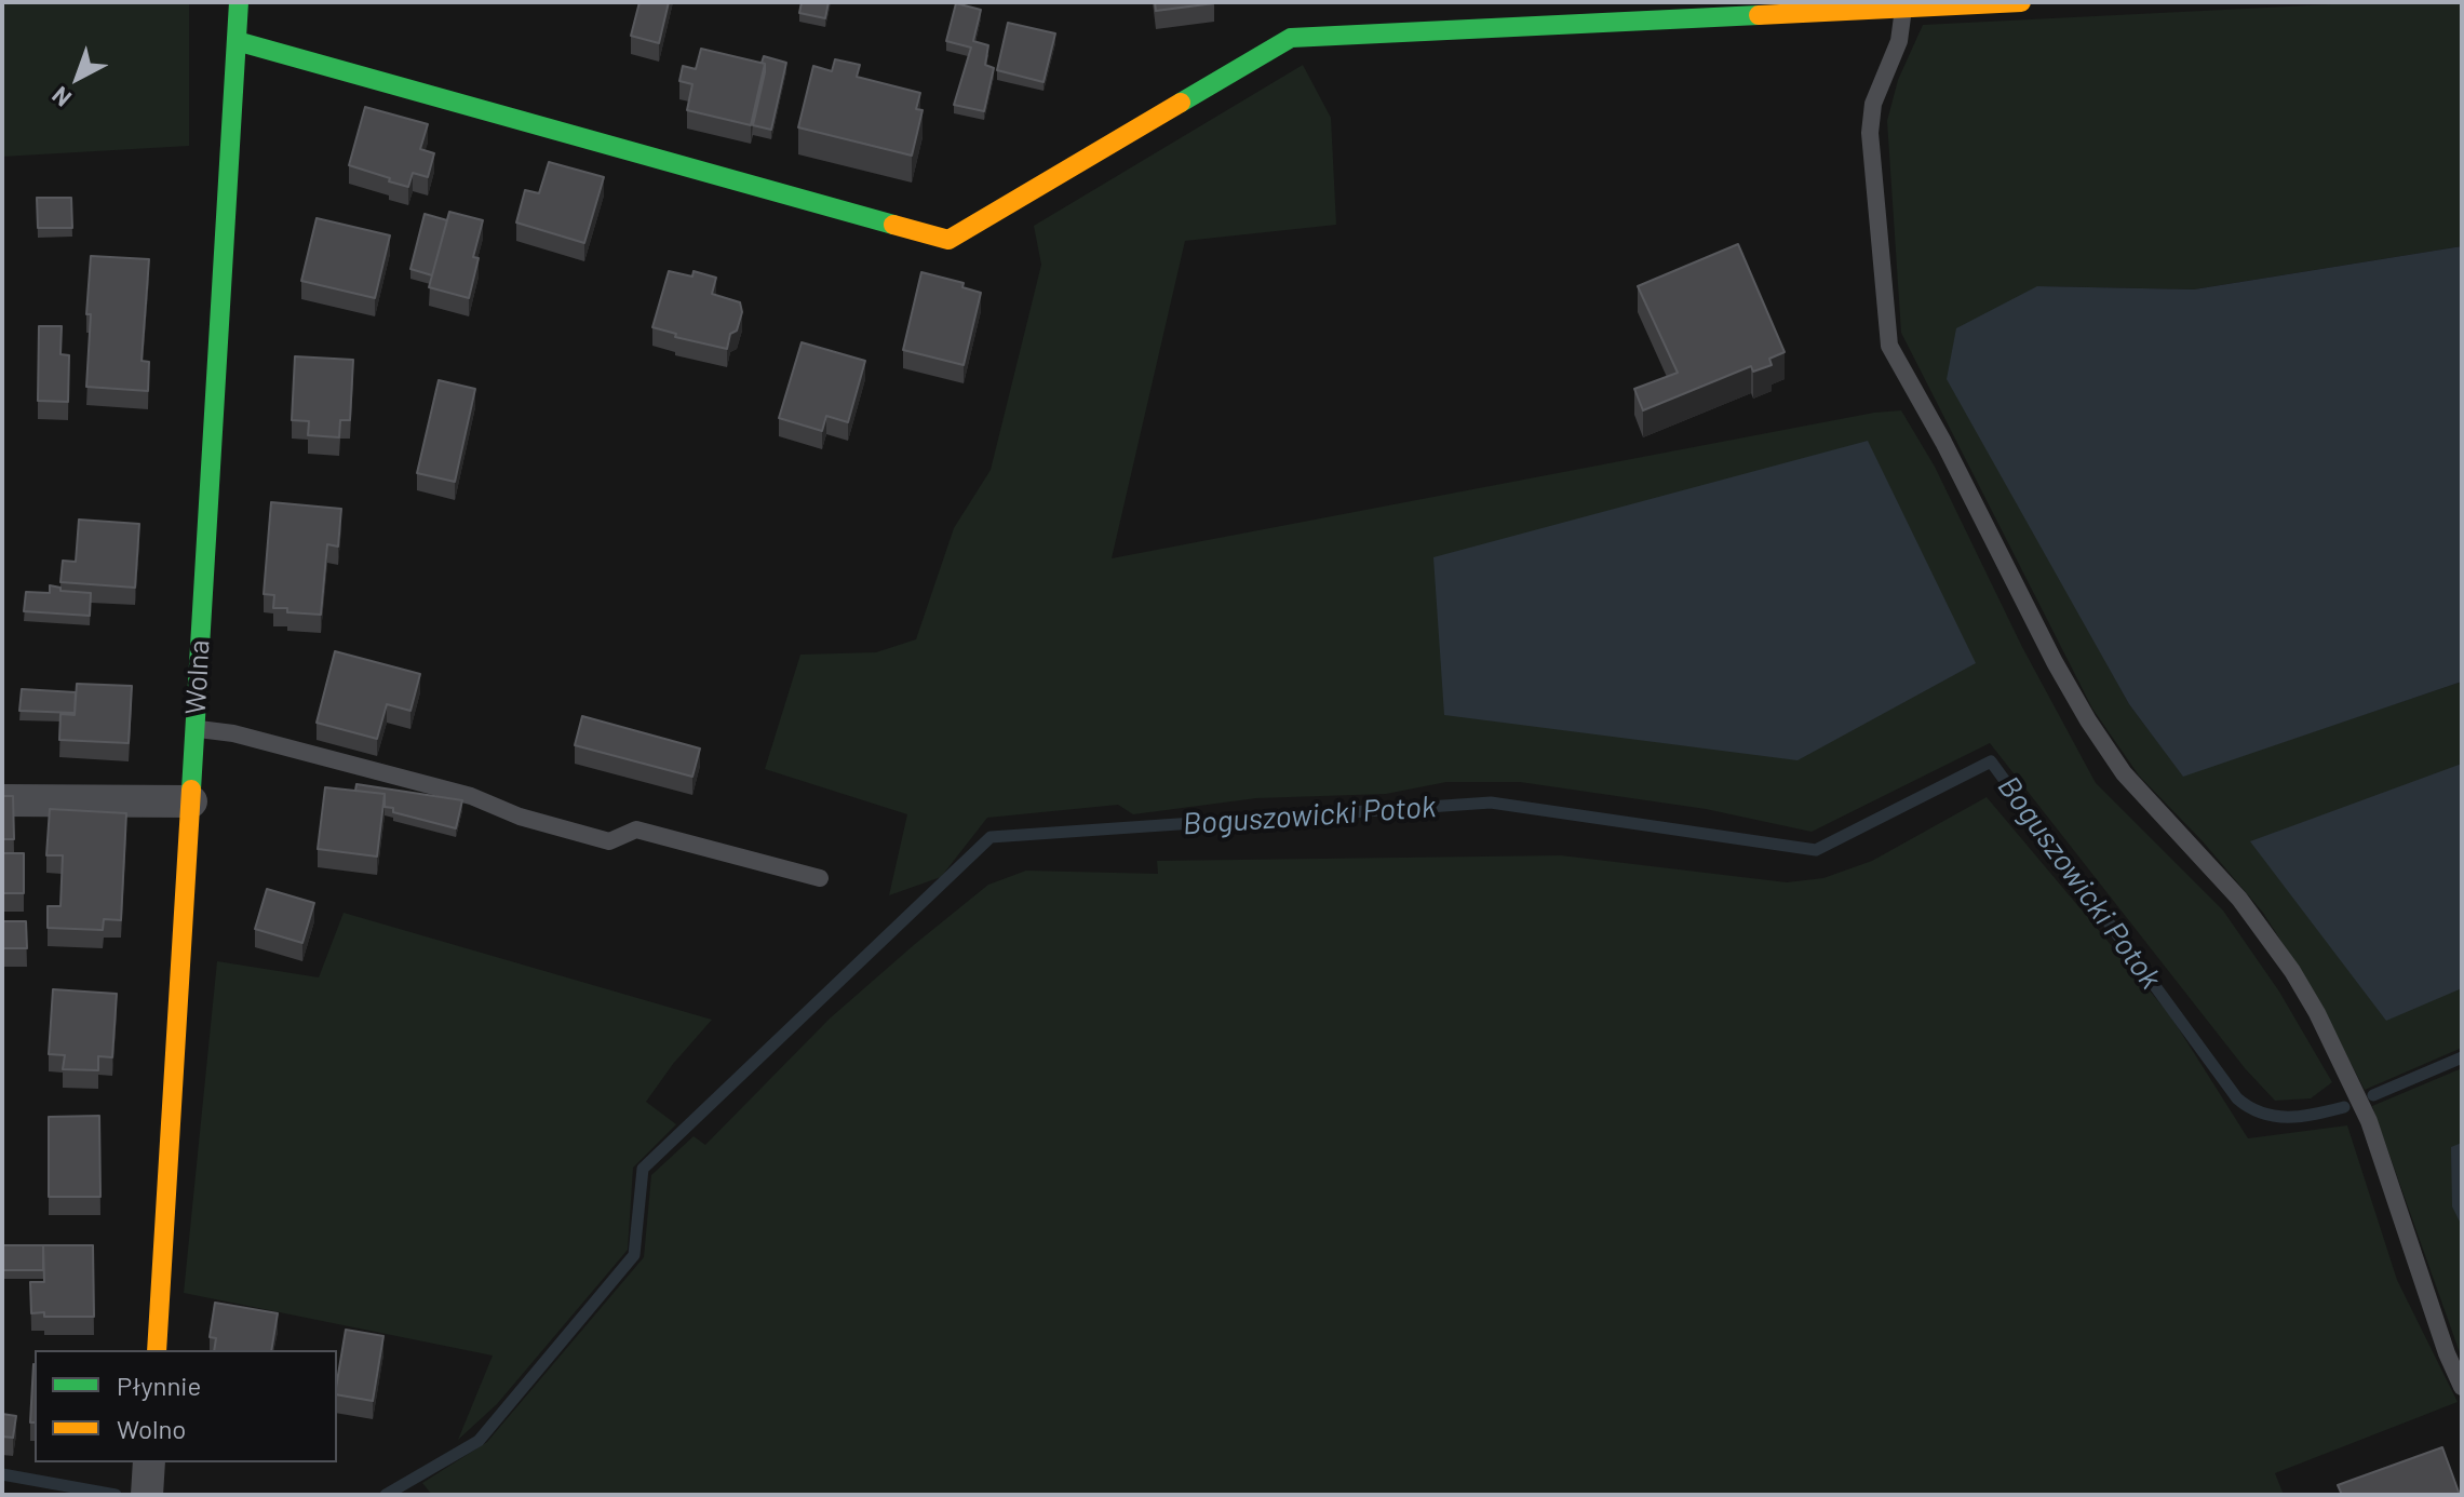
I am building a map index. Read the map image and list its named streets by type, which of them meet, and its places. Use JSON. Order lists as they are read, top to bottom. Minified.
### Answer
{"streets":{"street":["Wolna"]},"water":["Boguszowicki Potok"],"legend":["Płynnie","Wolno"],"north":"bottom left"}
